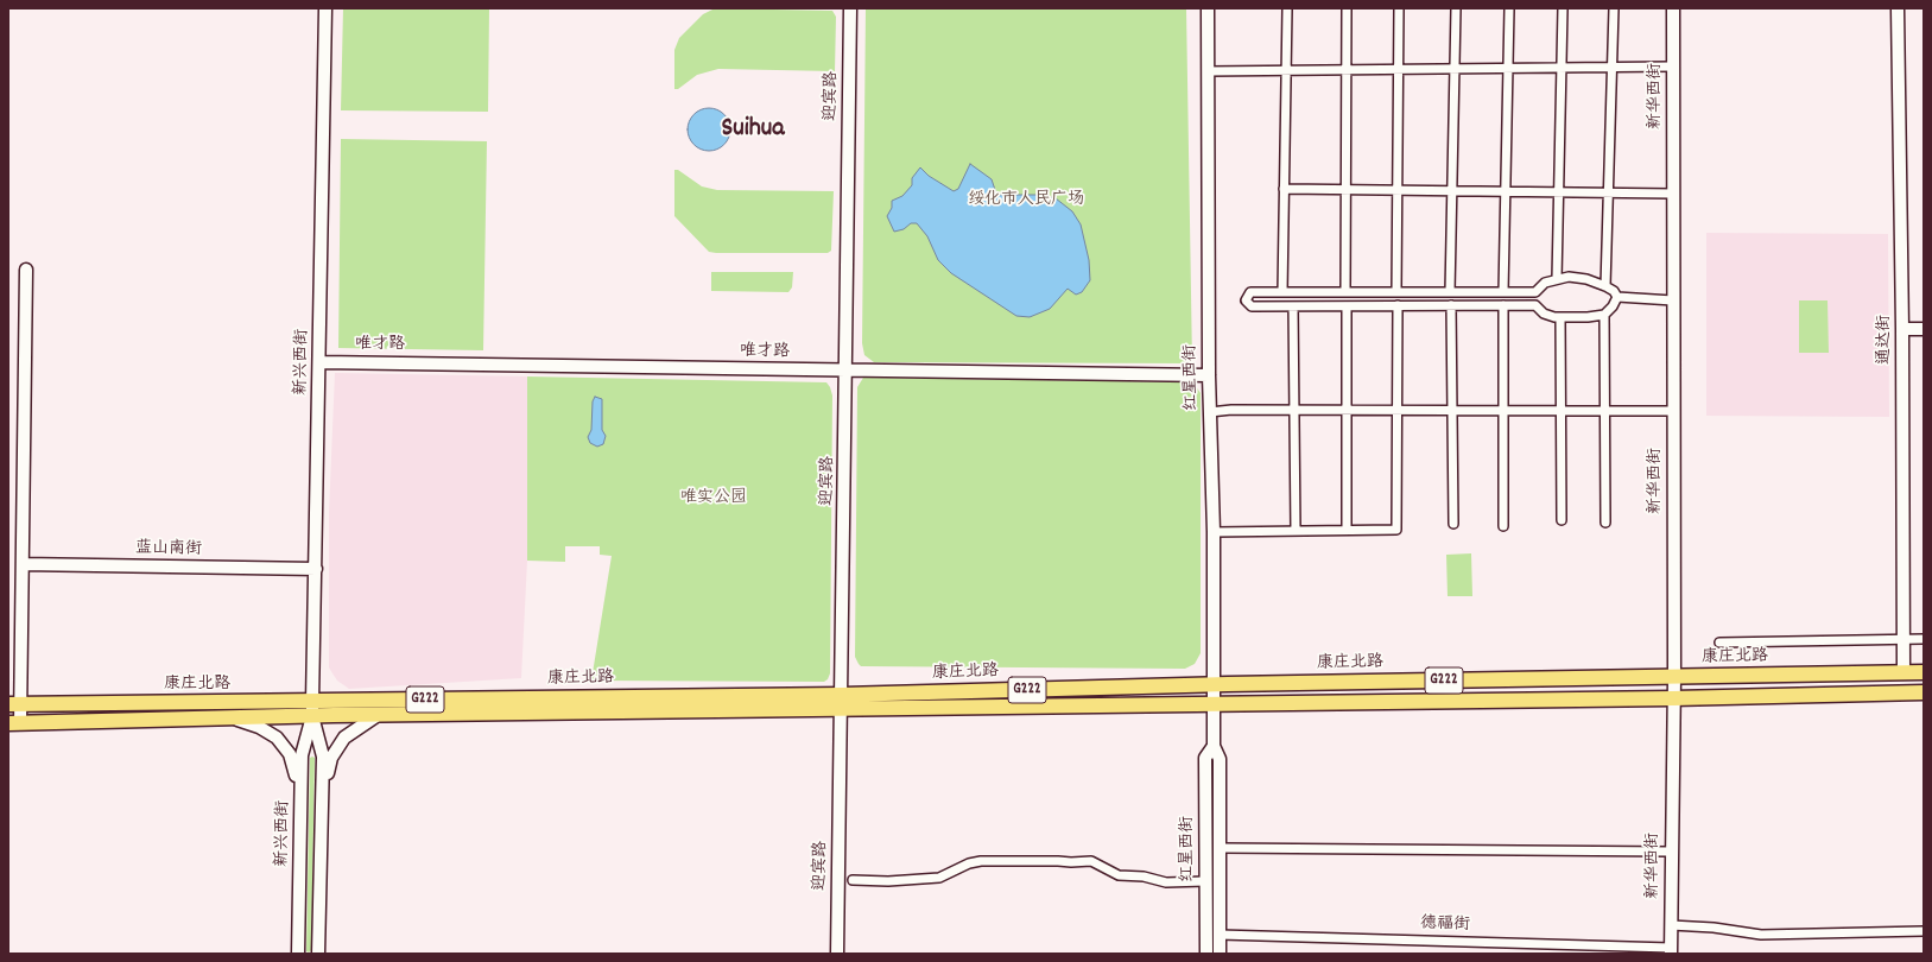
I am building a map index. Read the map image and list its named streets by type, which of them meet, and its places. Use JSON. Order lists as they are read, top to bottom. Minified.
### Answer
{"streets":{"highway":["康庄北路","G222"],"main road":["迎宾路","新华西街","通达街","唯才路","新兴西街","红星西街","蓝山南街"],"street":["德福街"]},"crossings":[["迎宾路","唯才路"],["迎宾路","康庄北路"],["新华西街","康庄北路"],["新华西街","德福街"],["通达街","康庄北路"],["唯才路","新兴西街"],["唯才路","红星西街"],["新兴西街","蓝山南街"],["新兴西街","康庄北路"],["红星西街","康庄北路"],["红星西街","德福街"]],"districts":["Suihua"],"parks":["绥化市人民广场","唯实公园"]}
